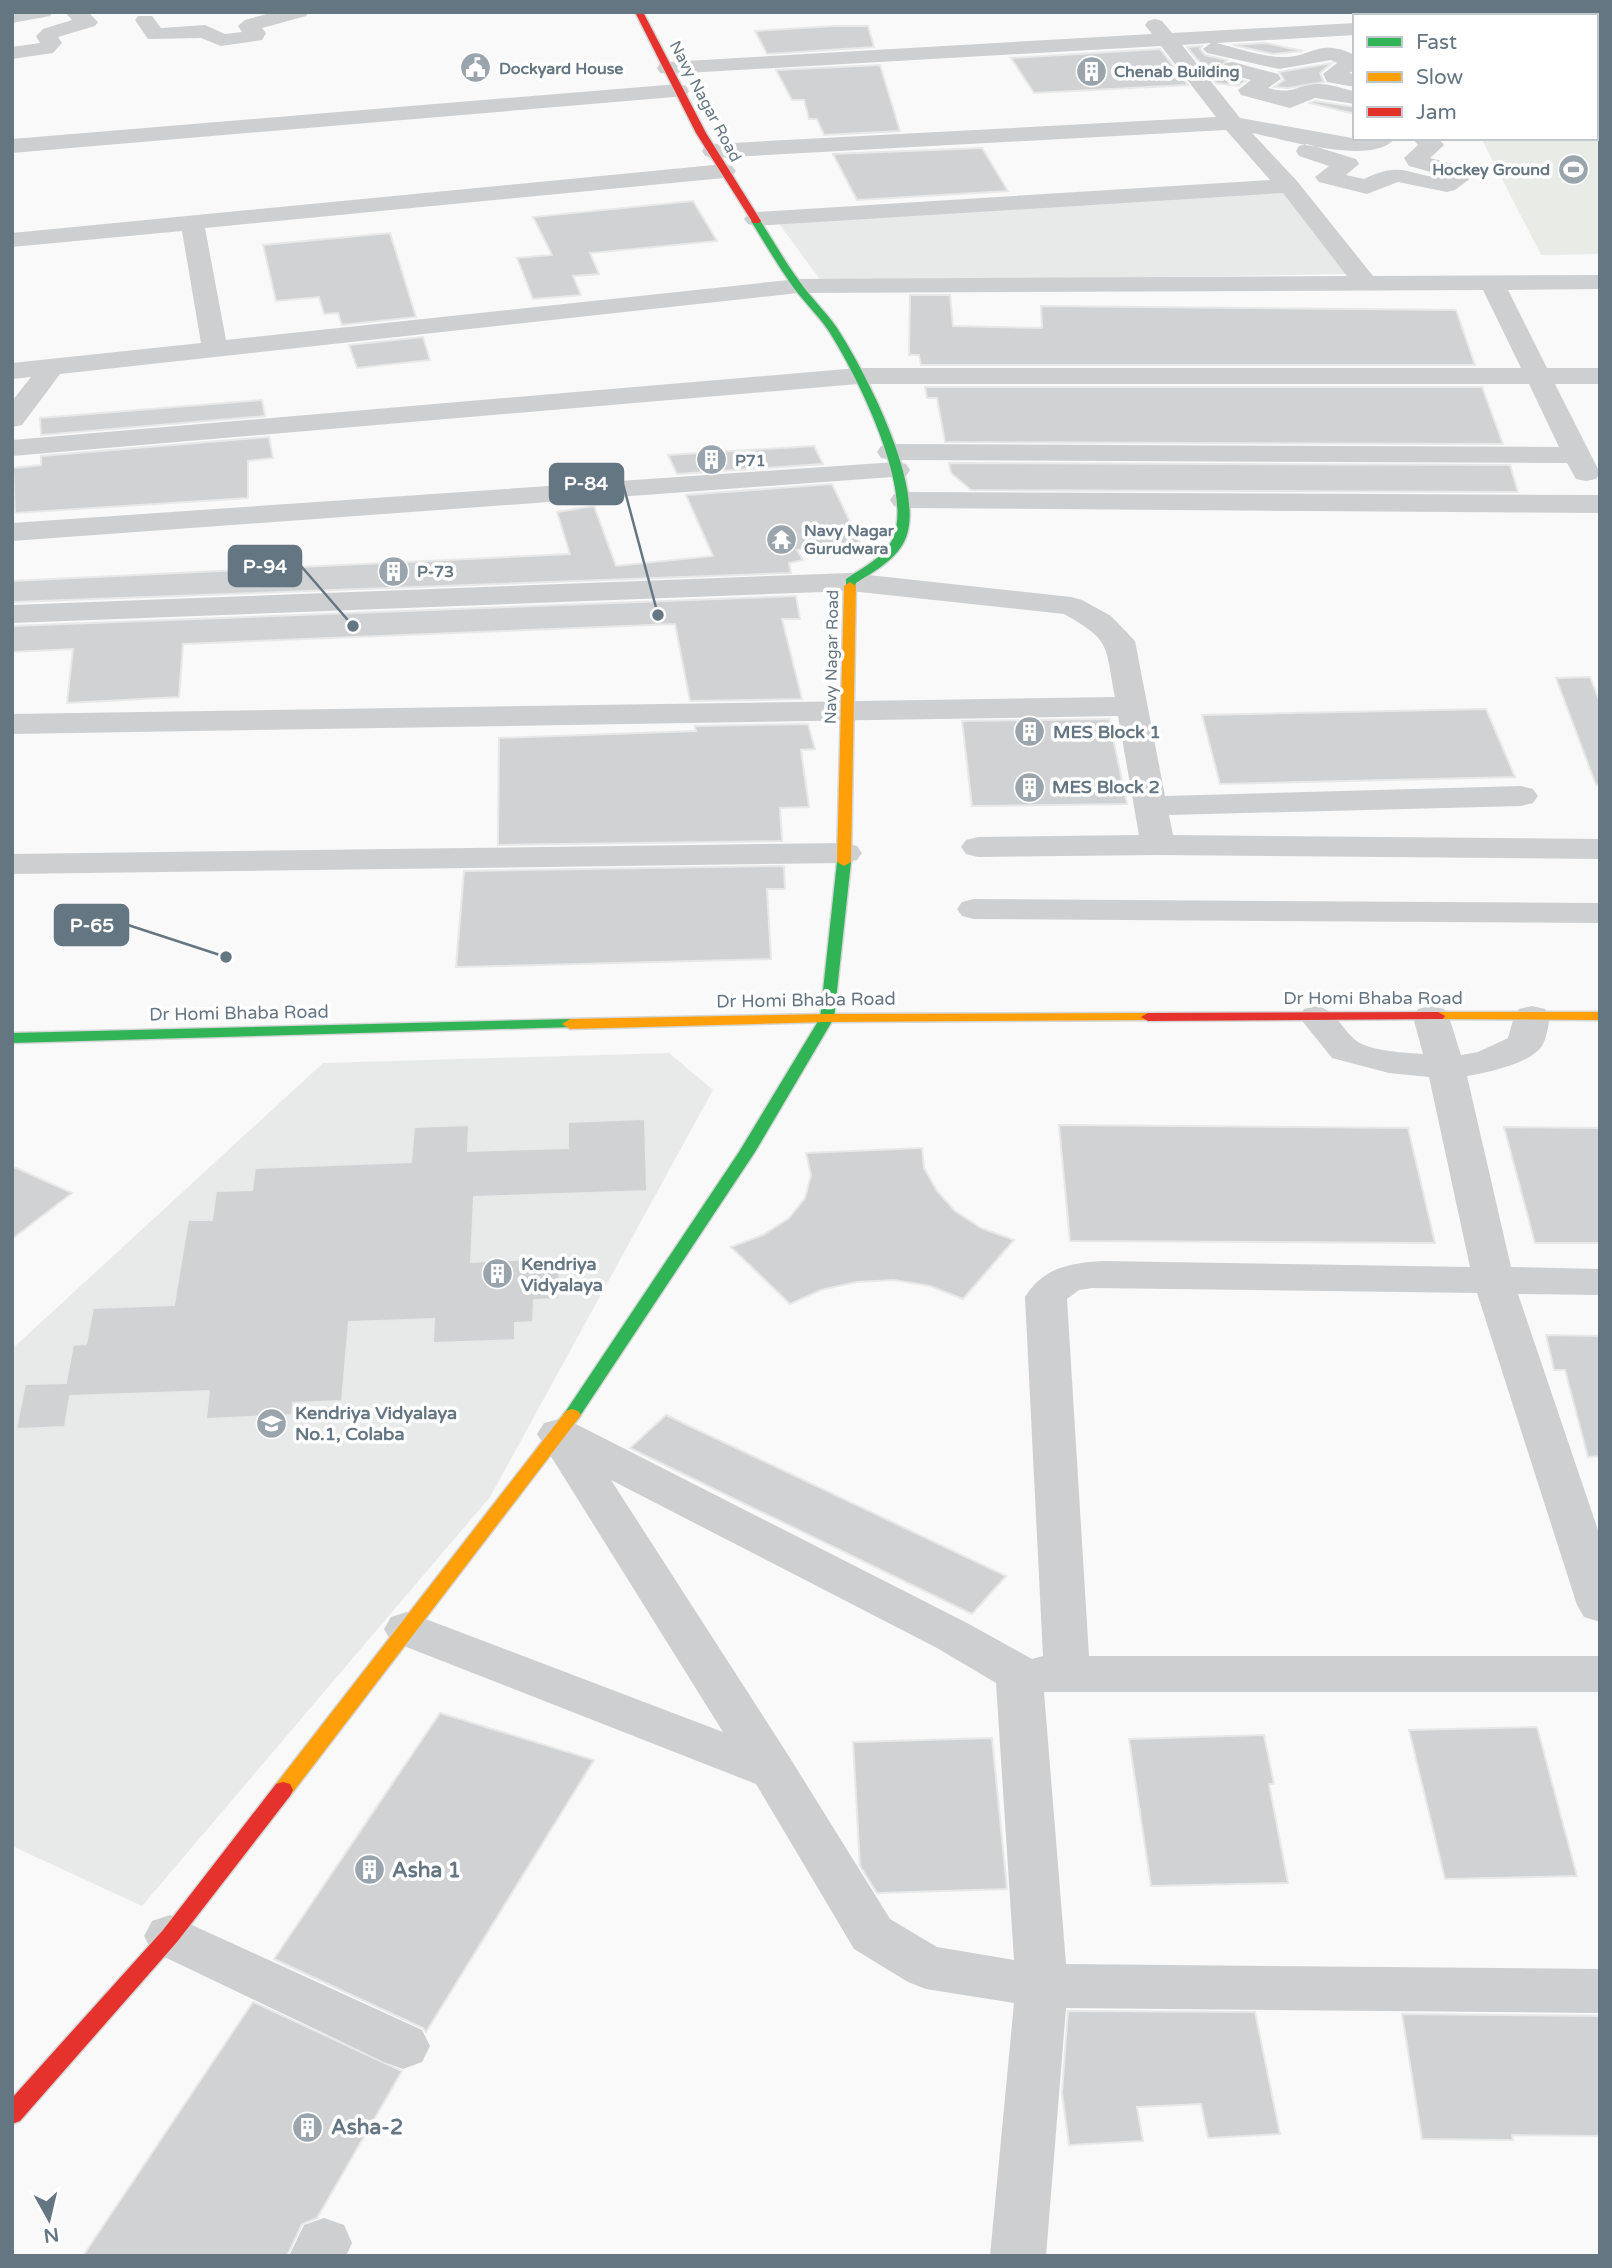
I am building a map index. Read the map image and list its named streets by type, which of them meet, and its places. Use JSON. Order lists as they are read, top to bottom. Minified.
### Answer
{"streets":{"street":["Navy Nagar Road","Dr Homi Bhaba Road"]},"crossings":[["Navy Nagar Road","Dr Homi Bhaba Road"]],"places":{"public building":["Dockyard House"],"building":["Chenab Building","P71","P-73","MES Block 1","MES Block 2","Kendriya Vidyalaya","Asha 1","Asha-2"],"sports":["Hockey Ground"],"temple":["Navy Nagar Gurudwara"],"other":["P-84","P-94","P-65"],"school or university":["Kendriya Vidyalaya No.1, Colaba"]},"legend":["Fast","Slow","Jam"],"north":"bottom"}
